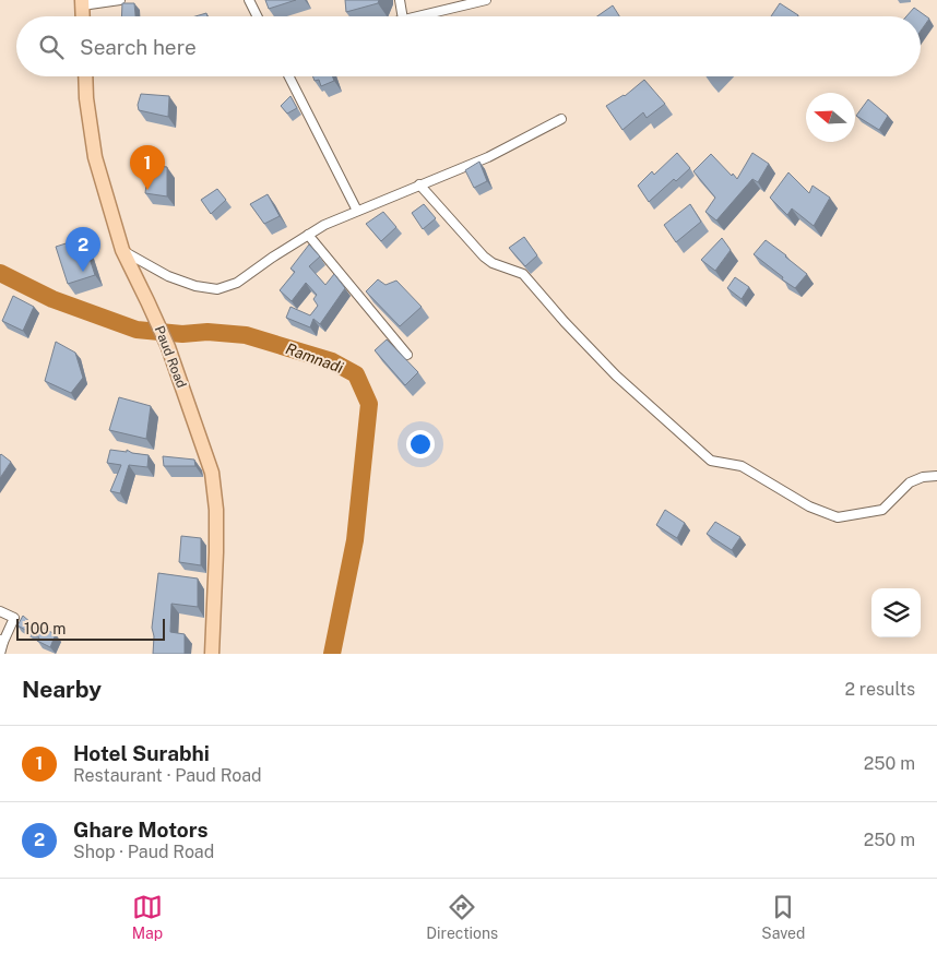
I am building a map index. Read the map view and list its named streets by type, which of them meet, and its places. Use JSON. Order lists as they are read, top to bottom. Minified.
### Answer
{"streets":{"main road":["Paud Road"]},"water":["Ramnadi"],"scale_bar":"100 m","north":"left","page":{"search":"Search here","pins":["1","2"],"scale":"100 m","heading":["Nearby","2 results"],"list":[{"mark":"1","name":"Hotel Surabhi","note":"Restaurant · Paud Road","value":"250 m"},{"mark":"2","name":"Ghare Motors","note":"Shop · Paud Road","value":"250 m"}],"nav":["Map","Directions","Saved"]}}
